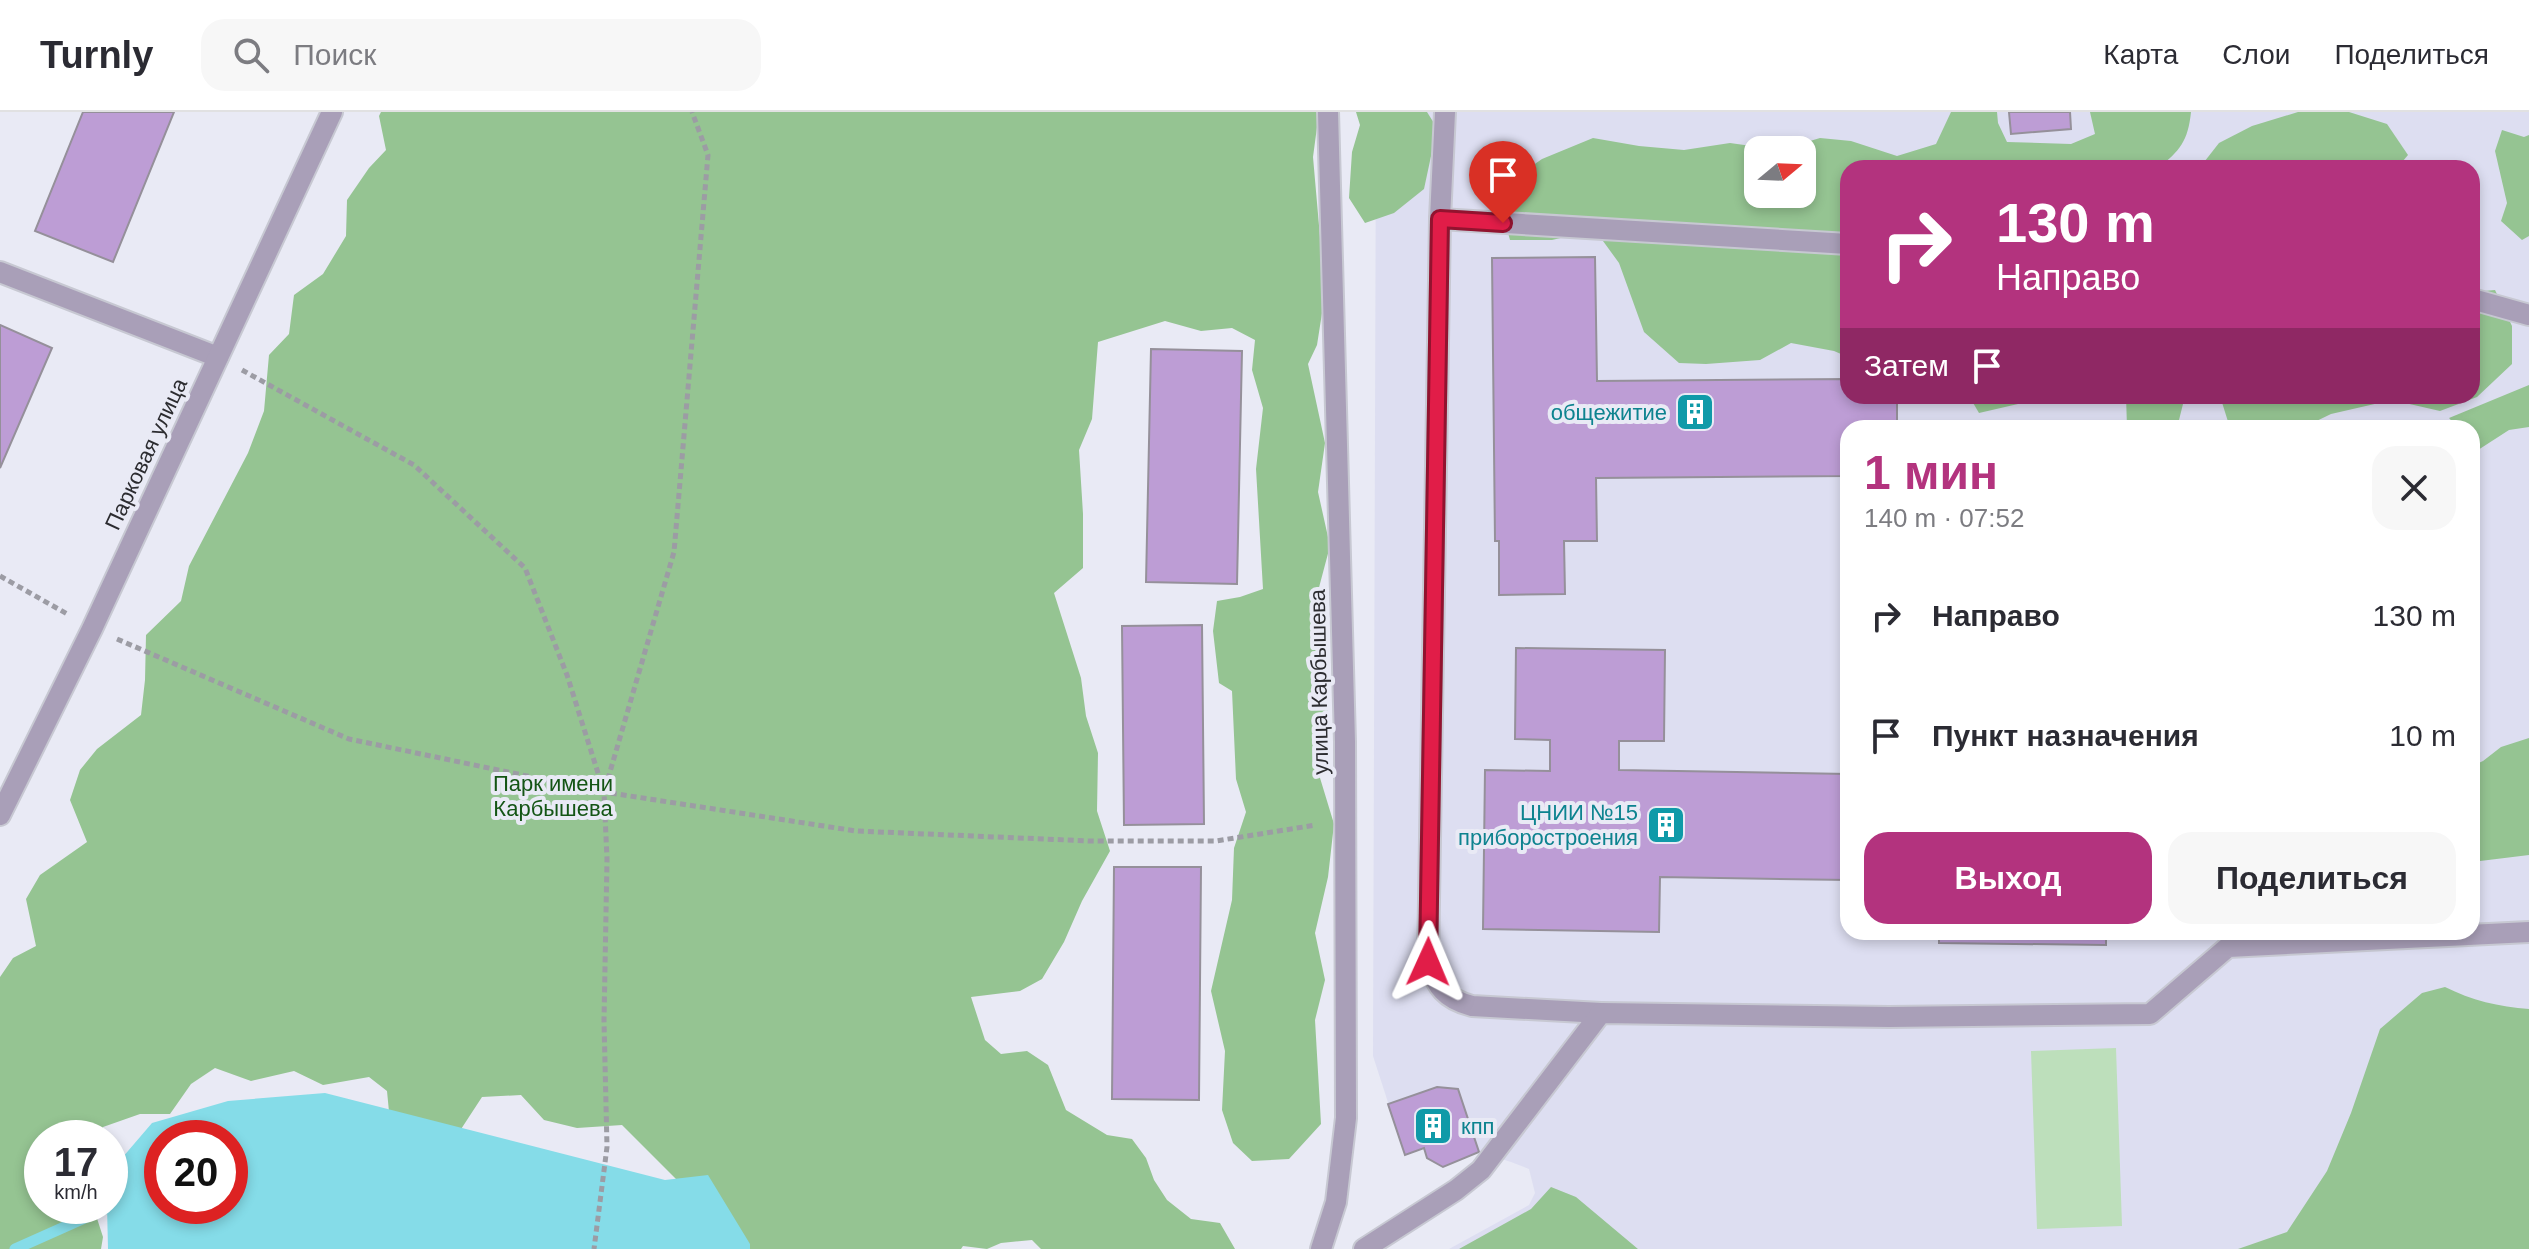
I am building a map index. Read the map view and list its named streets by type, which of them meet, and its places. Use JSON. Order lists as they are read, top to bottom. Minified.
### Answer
{"streets":{"street":["Парковая улица","улица Карбышева"]},"parks":["Парк имени Карбышева"],"places":{"building":["общежитие","ЦНИИ №15 приборостроения","кпп"]},"north":"right","page":{"header":"Turnly","search":"Поиск","nav":["Карта","Слои","Поделиться"],"turn":["130 m","Направо"],"then":"Затем","heading":["1 мин","140 m · 07:52"],"list":[{"name":"Направо","value":"130 m"},{"name":"Пункт назначения","value":"10 m"}],"buttons":["Выход","Поделиться"],"speed":"17 km/h","limit":"20"}}
